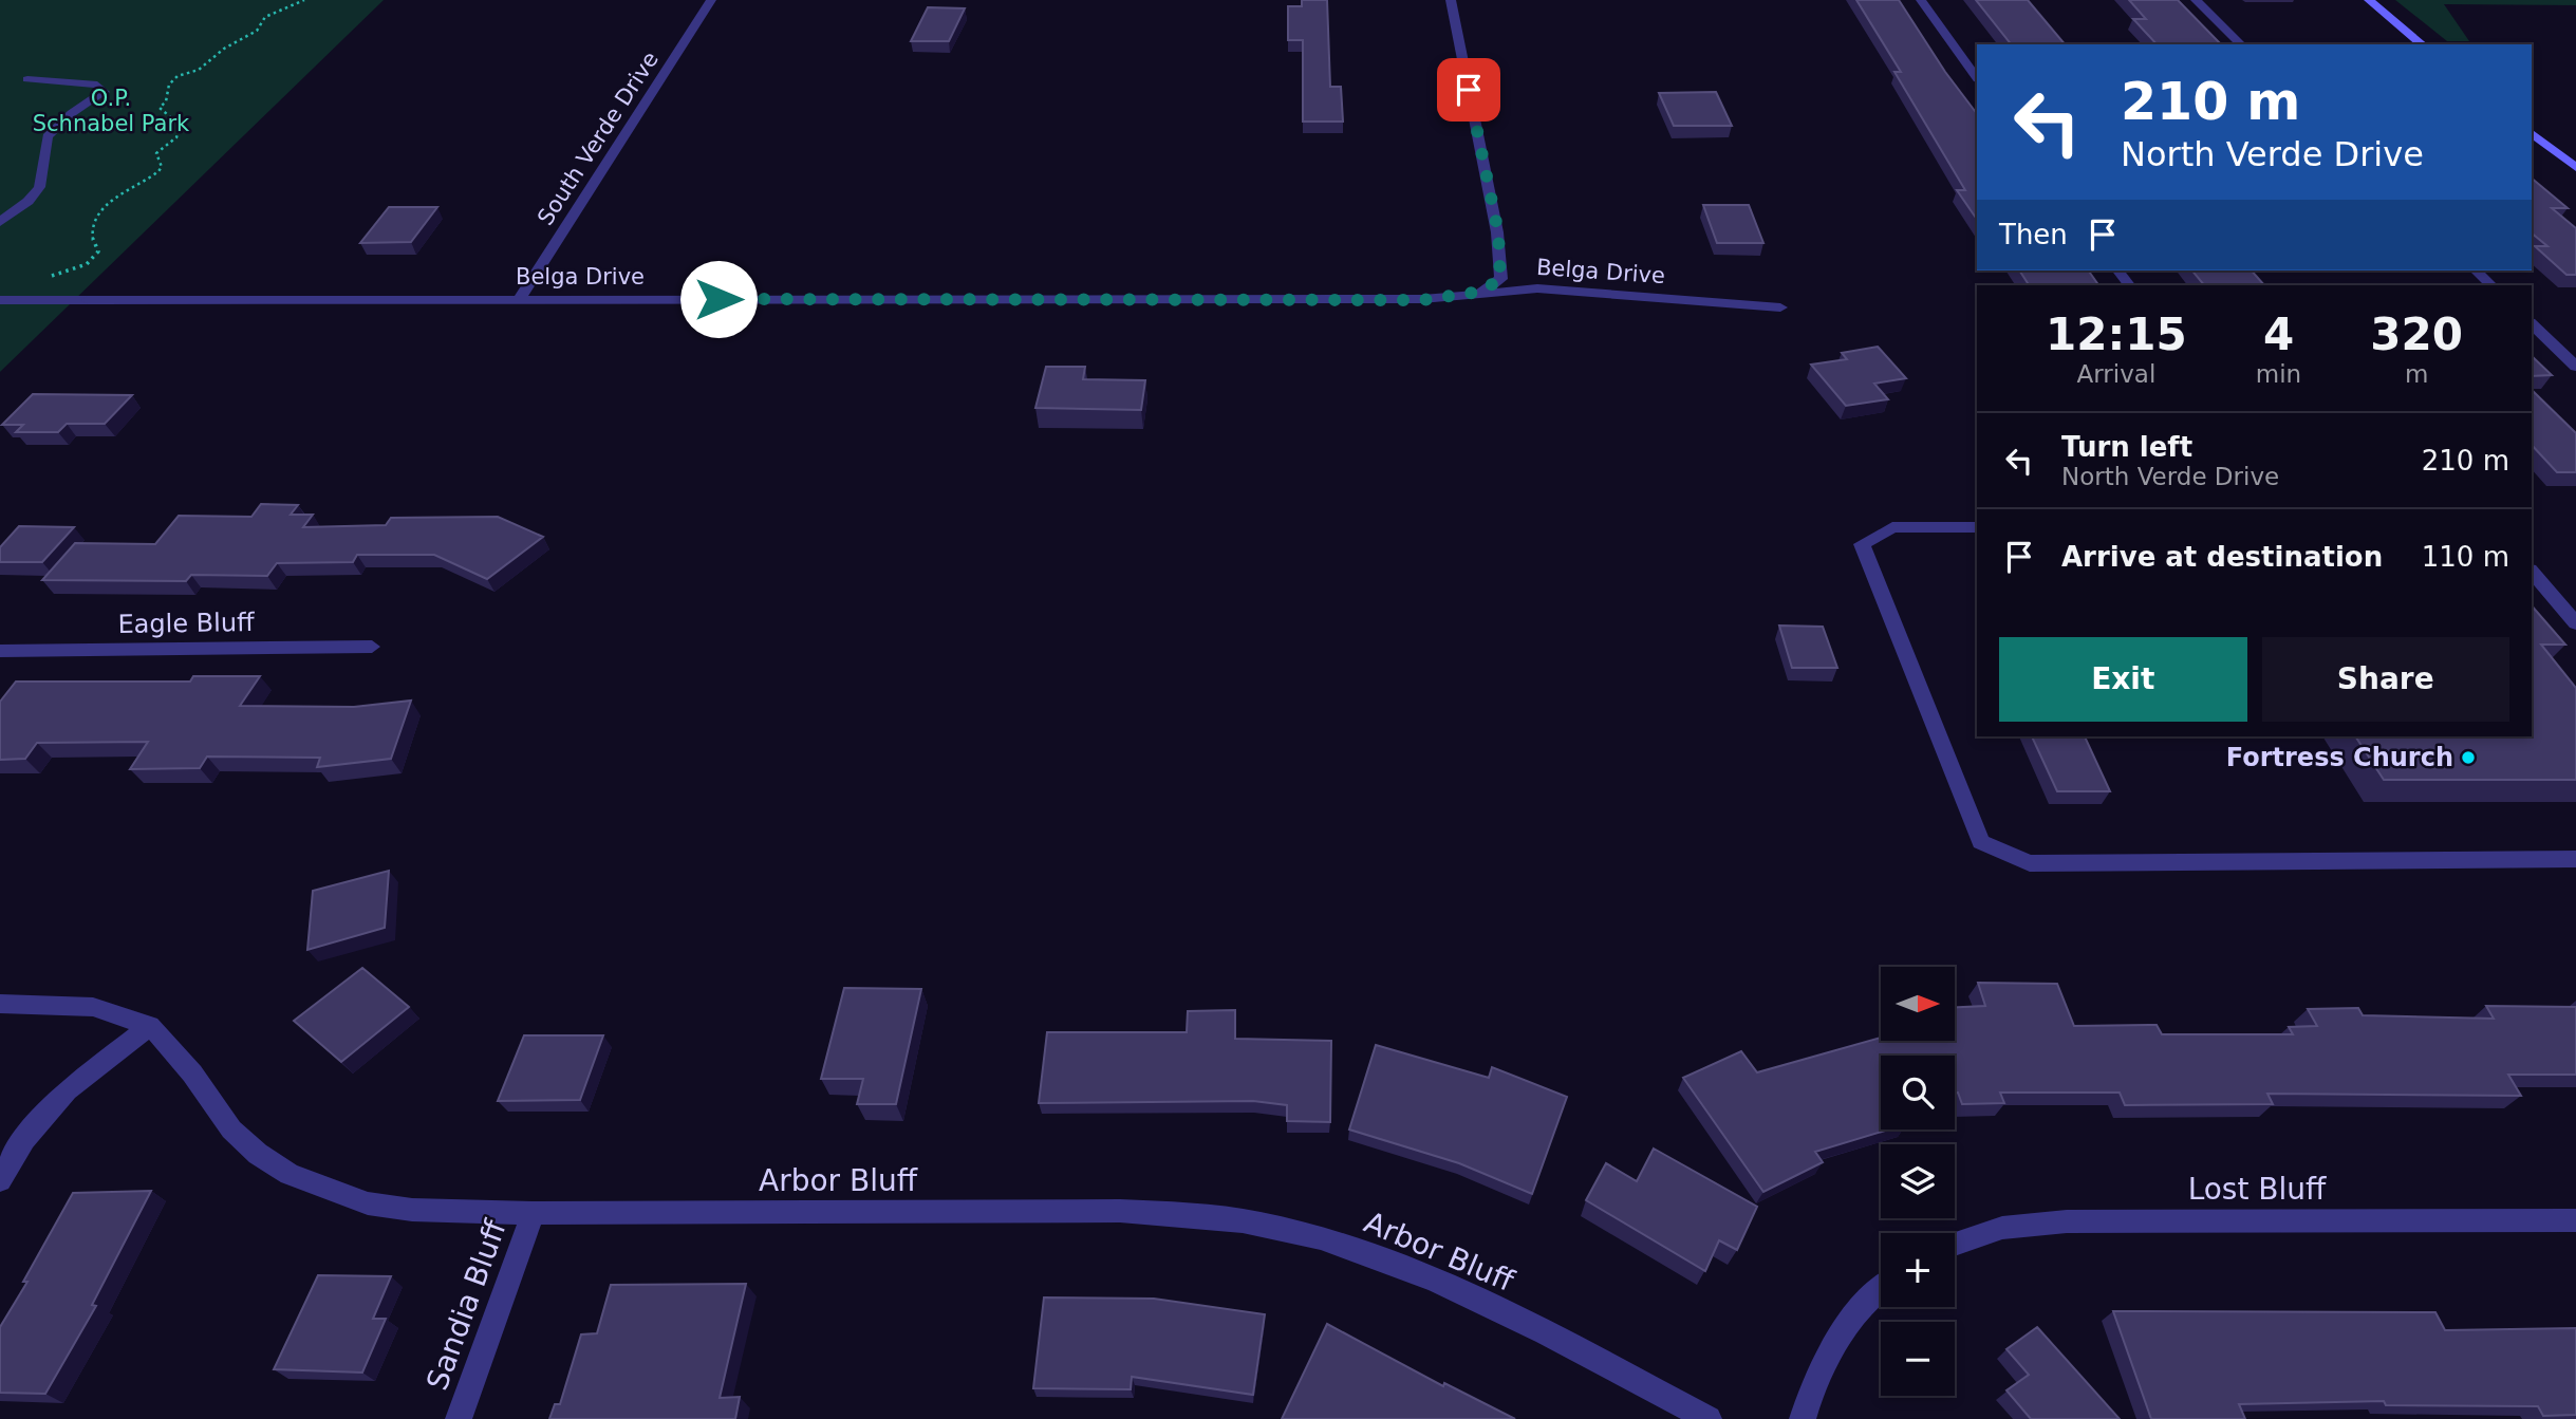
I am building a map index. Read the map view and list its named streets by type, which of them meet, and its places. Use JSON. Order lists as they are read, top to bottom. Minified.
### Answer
{"streets":{"street":["South Verde Drive","Belga Drive","Eagle Bluff","Arbor Bluff","Lost Bluff","Sandia Bluff"]},"crossings":[["South Verde Drive","Belga Drive"],["Arbor Bluff","Sandia Bluff"]],"parks":["O.P. Schnabel Park"],"places":["Fortress Church"],"north":"right","page":{"turn":["210 m","North Verde Drive"],"then":"Then","eta":["12:15","Arrival","4","min","320","m"],"list":[{"name":"Turn left","note":"North Verde Drive","value":"210 m"},{"name":"Arrive at destination","value":"110 m"}],"buttons":["Exit","Share"],"map_buttons":["+","−"]}}
